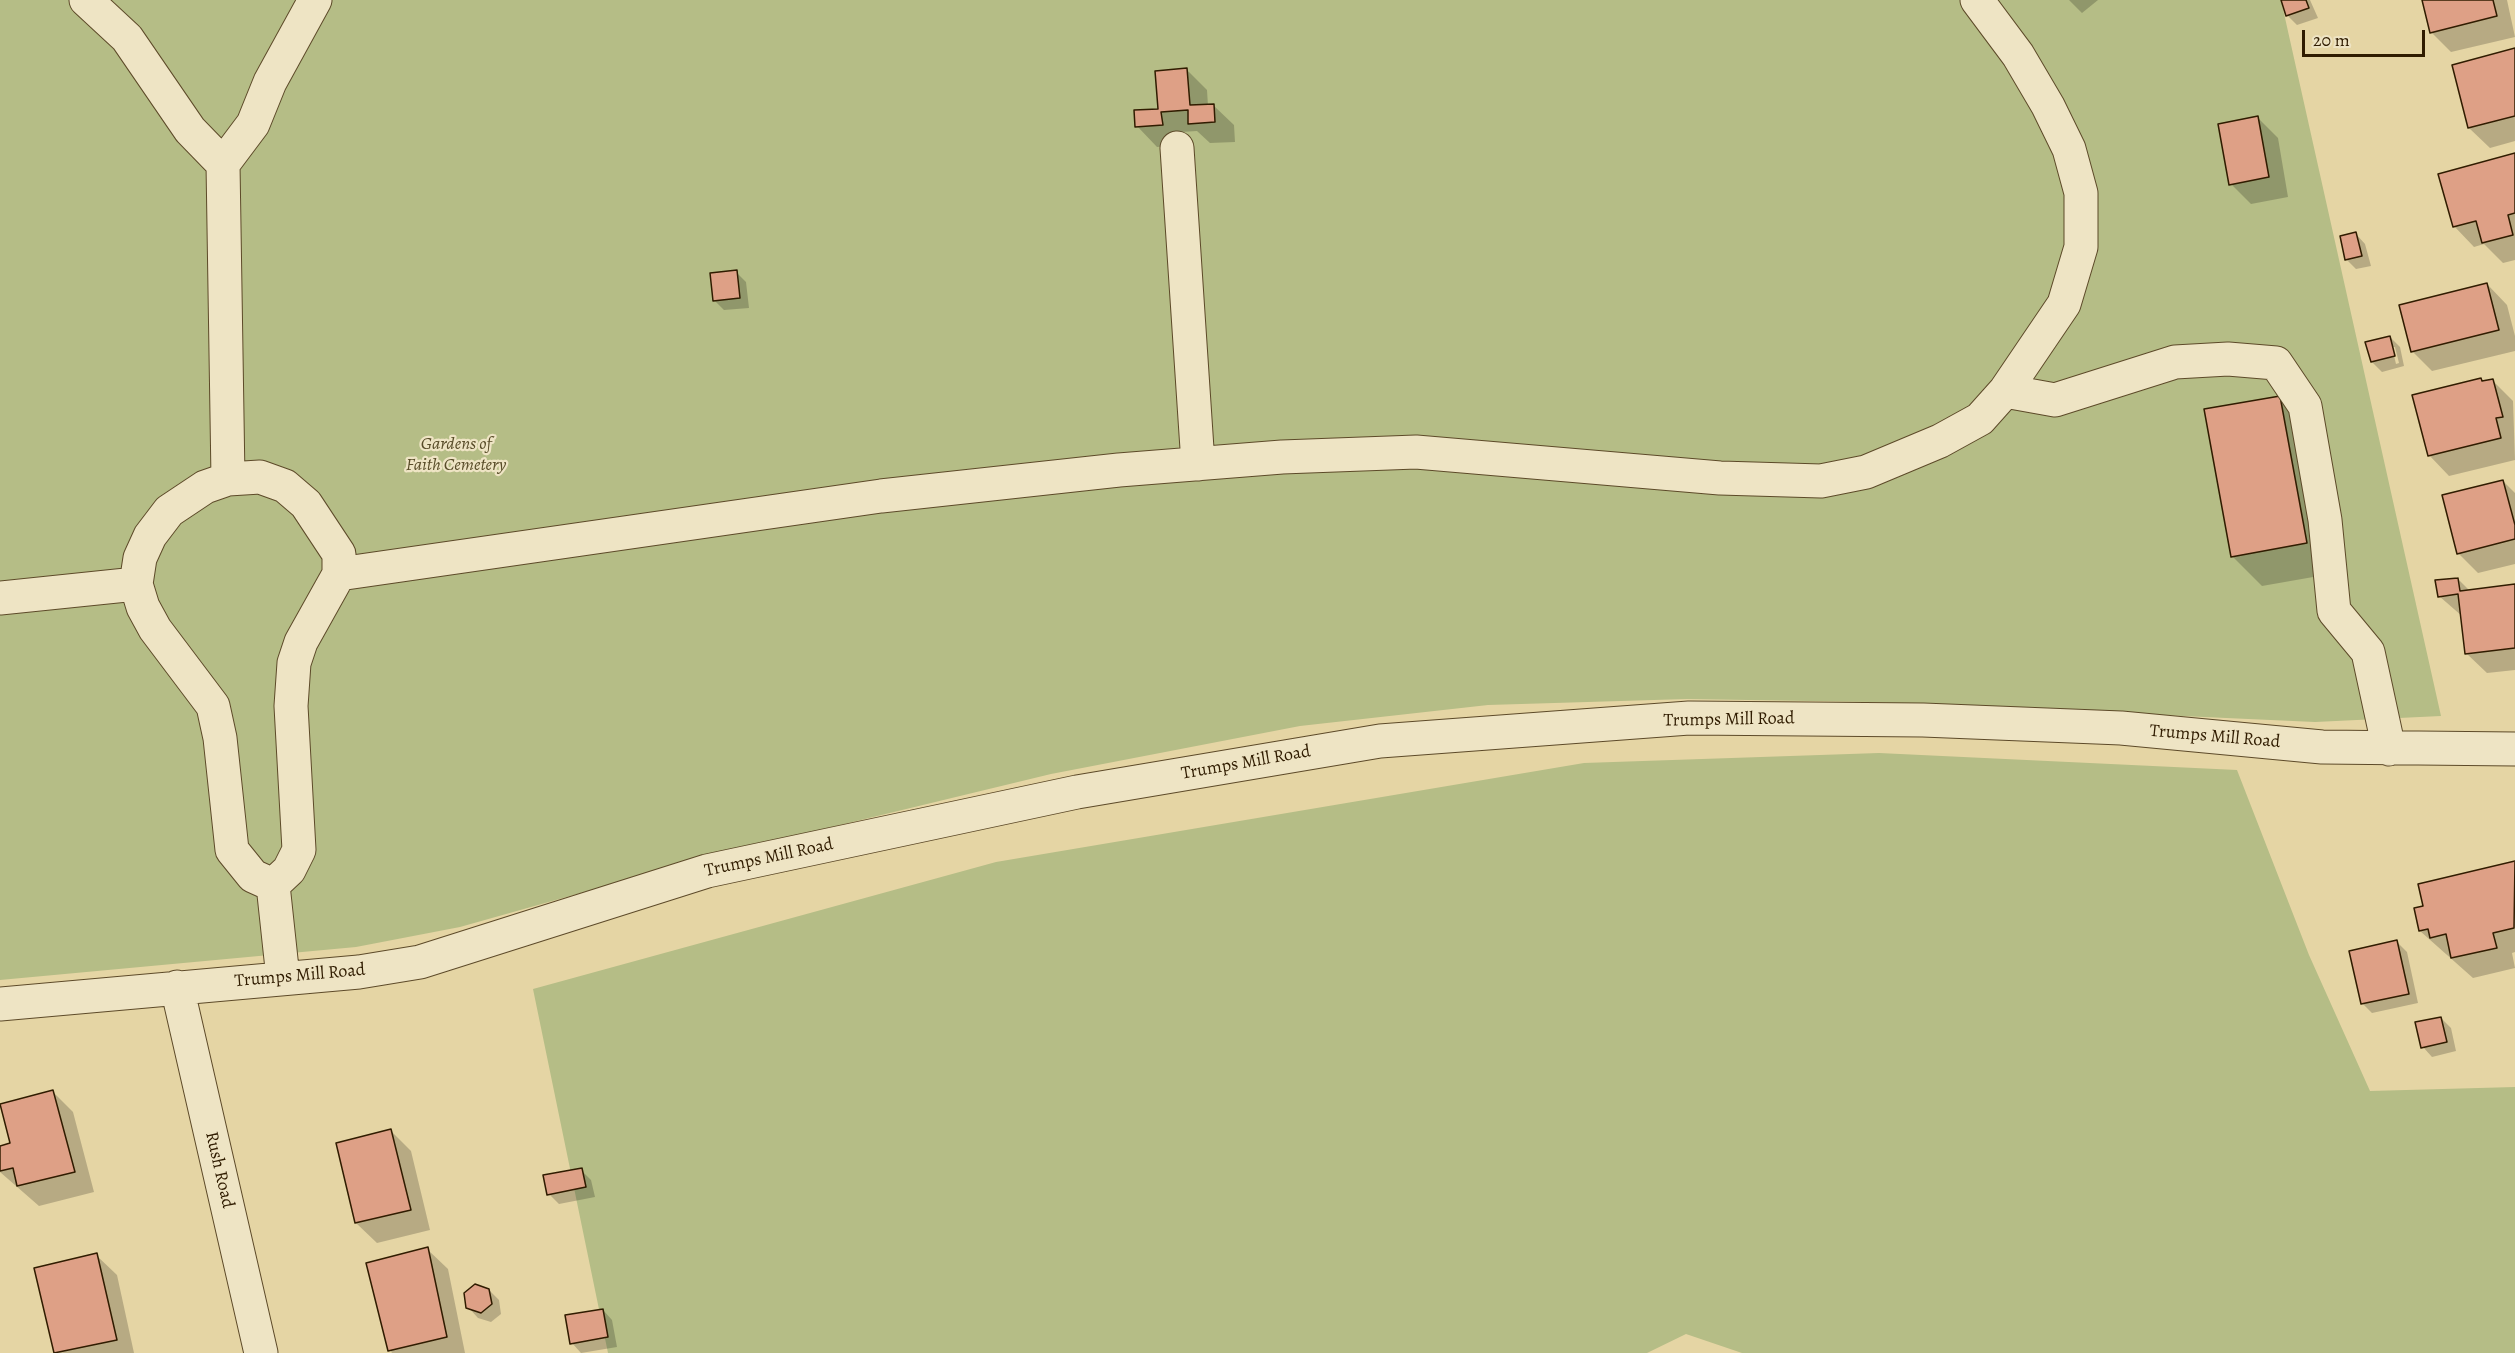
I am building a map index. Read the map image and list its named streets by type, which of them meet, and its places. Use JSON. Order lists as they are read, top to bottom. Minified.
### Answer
{"streets":{"street":["Trumps Mill Road","Rush Road"]},"crossings":[["Trumps Mill Road","Rush Road"]],"parks":["Gardens of Faith Cemetery"],"scale_bar":"20 m"}
